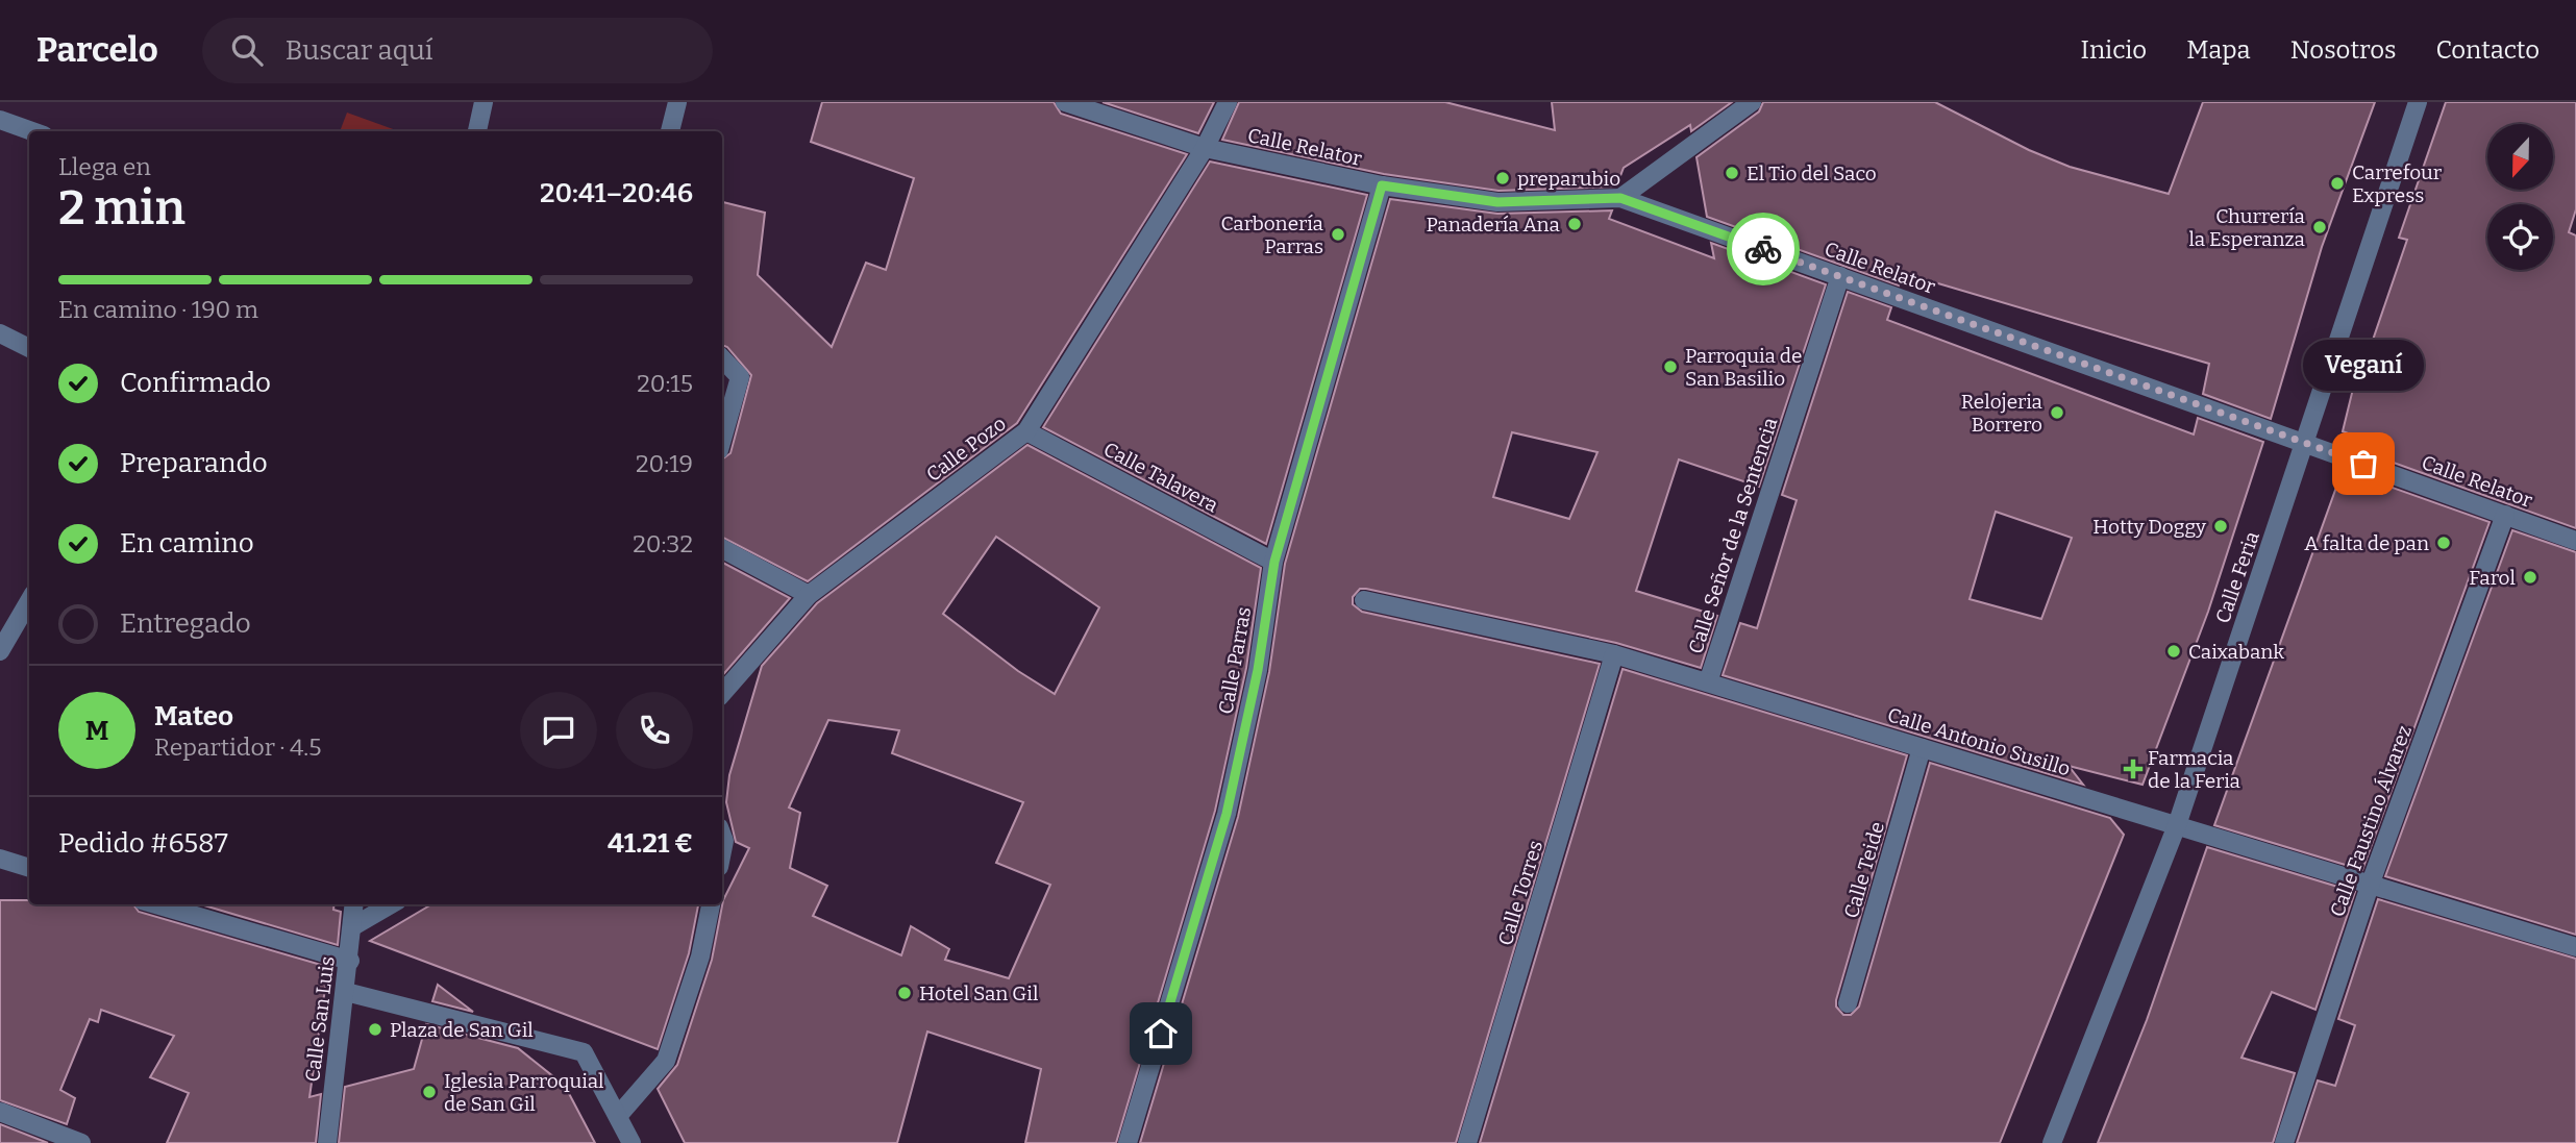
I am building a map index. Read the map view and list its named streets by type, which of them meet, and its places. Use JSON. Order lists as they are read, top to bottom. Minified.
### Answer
{"streets":{"street":["Calle Relator","Calle Pozo","Calle Talavera","Calle Señor de la Sentencia","Calle Feria","Calle Parras","Calle Antonio Susillo","Calle Faustino Álvarez","Calle Teide","Calle Torres","Calle San Luis"]},"crossings":[["Calle Relator","Calle Pozo"],["Calle Relator","Calle Señor de la Sentencia"],["Calle Relator","Calle Feria"],["Calle Relator","Calle Parras"],["Calle Relator","Calle Faustino Álvarez"],["Calle Pozo","Calle Talavera"],["Calle Talavera","Calle Parras"],["Calle Señor de la Sentencia","Calle Antonio Susillo"],["Calle Feria","Calle Antonio Susillo"],["Calle Antonio Susillo","Calle Faustino Álvarez"],["Calle Antonio Susillo","Calle Teide"],["Calle Antonio Susillo","Calle Torres"]],"places":{"other":["El Tio del Saco","preparubio","Carrefour Express","Panadería Ana","Churrería la Esperanza","Carbonería Parras","Parroquia de San Basilio","Relojeria Borrero","Veganí","Hotty Doggy","A falta de pan","Farol","Caixabank","Hotel San Gil","Plaza de San Gil","Iglesia Parroquial de San Gil"],"health":["Farmacia de la Feria"]},"north":"bottom","page":{"header":"Parcelo","search":"Buscar aquí","nav":["Inicio","Mapa","Nosotros","Contacto"],"heading":["2 min","Llega en","20:41–20:46"],"panel":["Mateo","Repartidor · 4.5","Pedido #6587","41.21 €"],"bar":"En camino · 190 m","bubble":"Veganí","list":[["Confirmado","20:15"],["Preparando","20:19"],["En camino","20:32"],"Entregado"],"round":"M"}}
